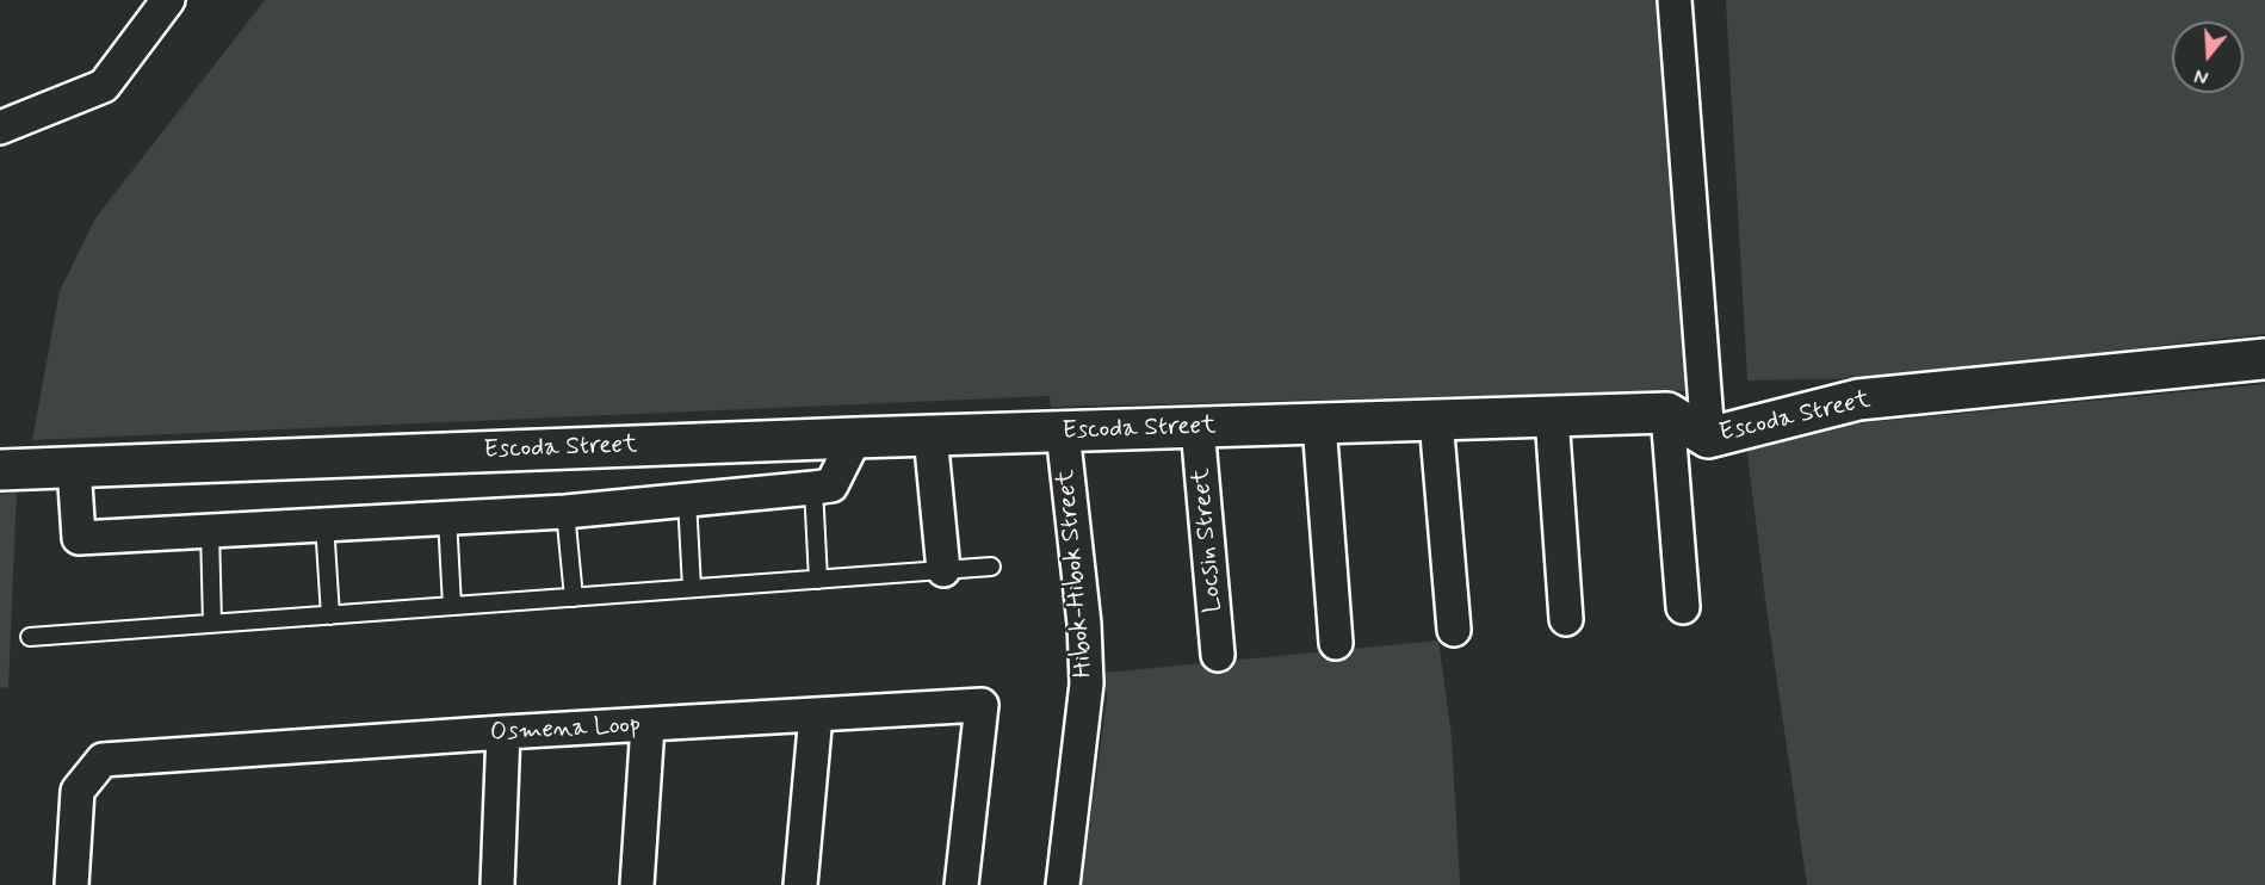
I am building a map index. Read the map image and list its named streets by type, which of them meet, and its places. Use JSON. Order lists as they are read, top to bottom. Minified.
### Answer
{"streets":{"street":["Escoda Street","Locsin Street","Hibok-Hibok Street","Osmena Loop"]},"crossings":[["Escoda Street","Locsin Street"],["Escoda Street","Hibok-Hibok Street"]],"north":"bottom"}
